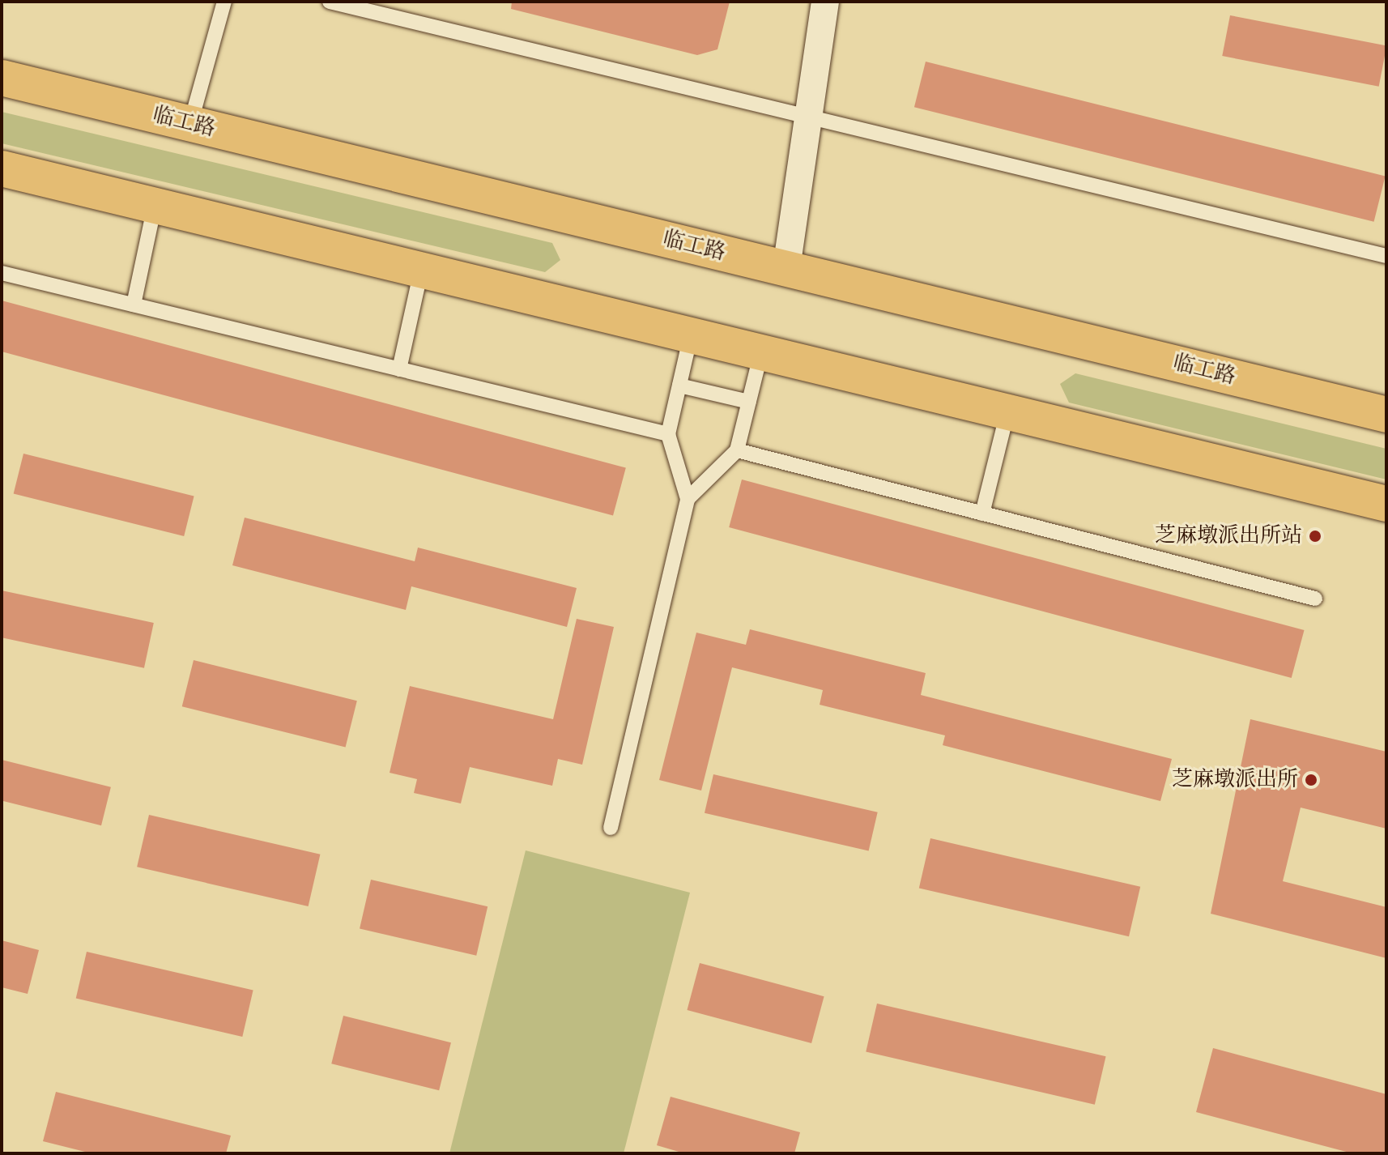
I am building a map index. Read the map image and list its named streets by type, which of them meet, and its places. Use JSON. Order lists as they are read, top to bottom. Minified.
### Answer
{"streets":{"main road":["临工路"]},"places":["芝麻墩派出所站","芝麻墩派出所"]}
